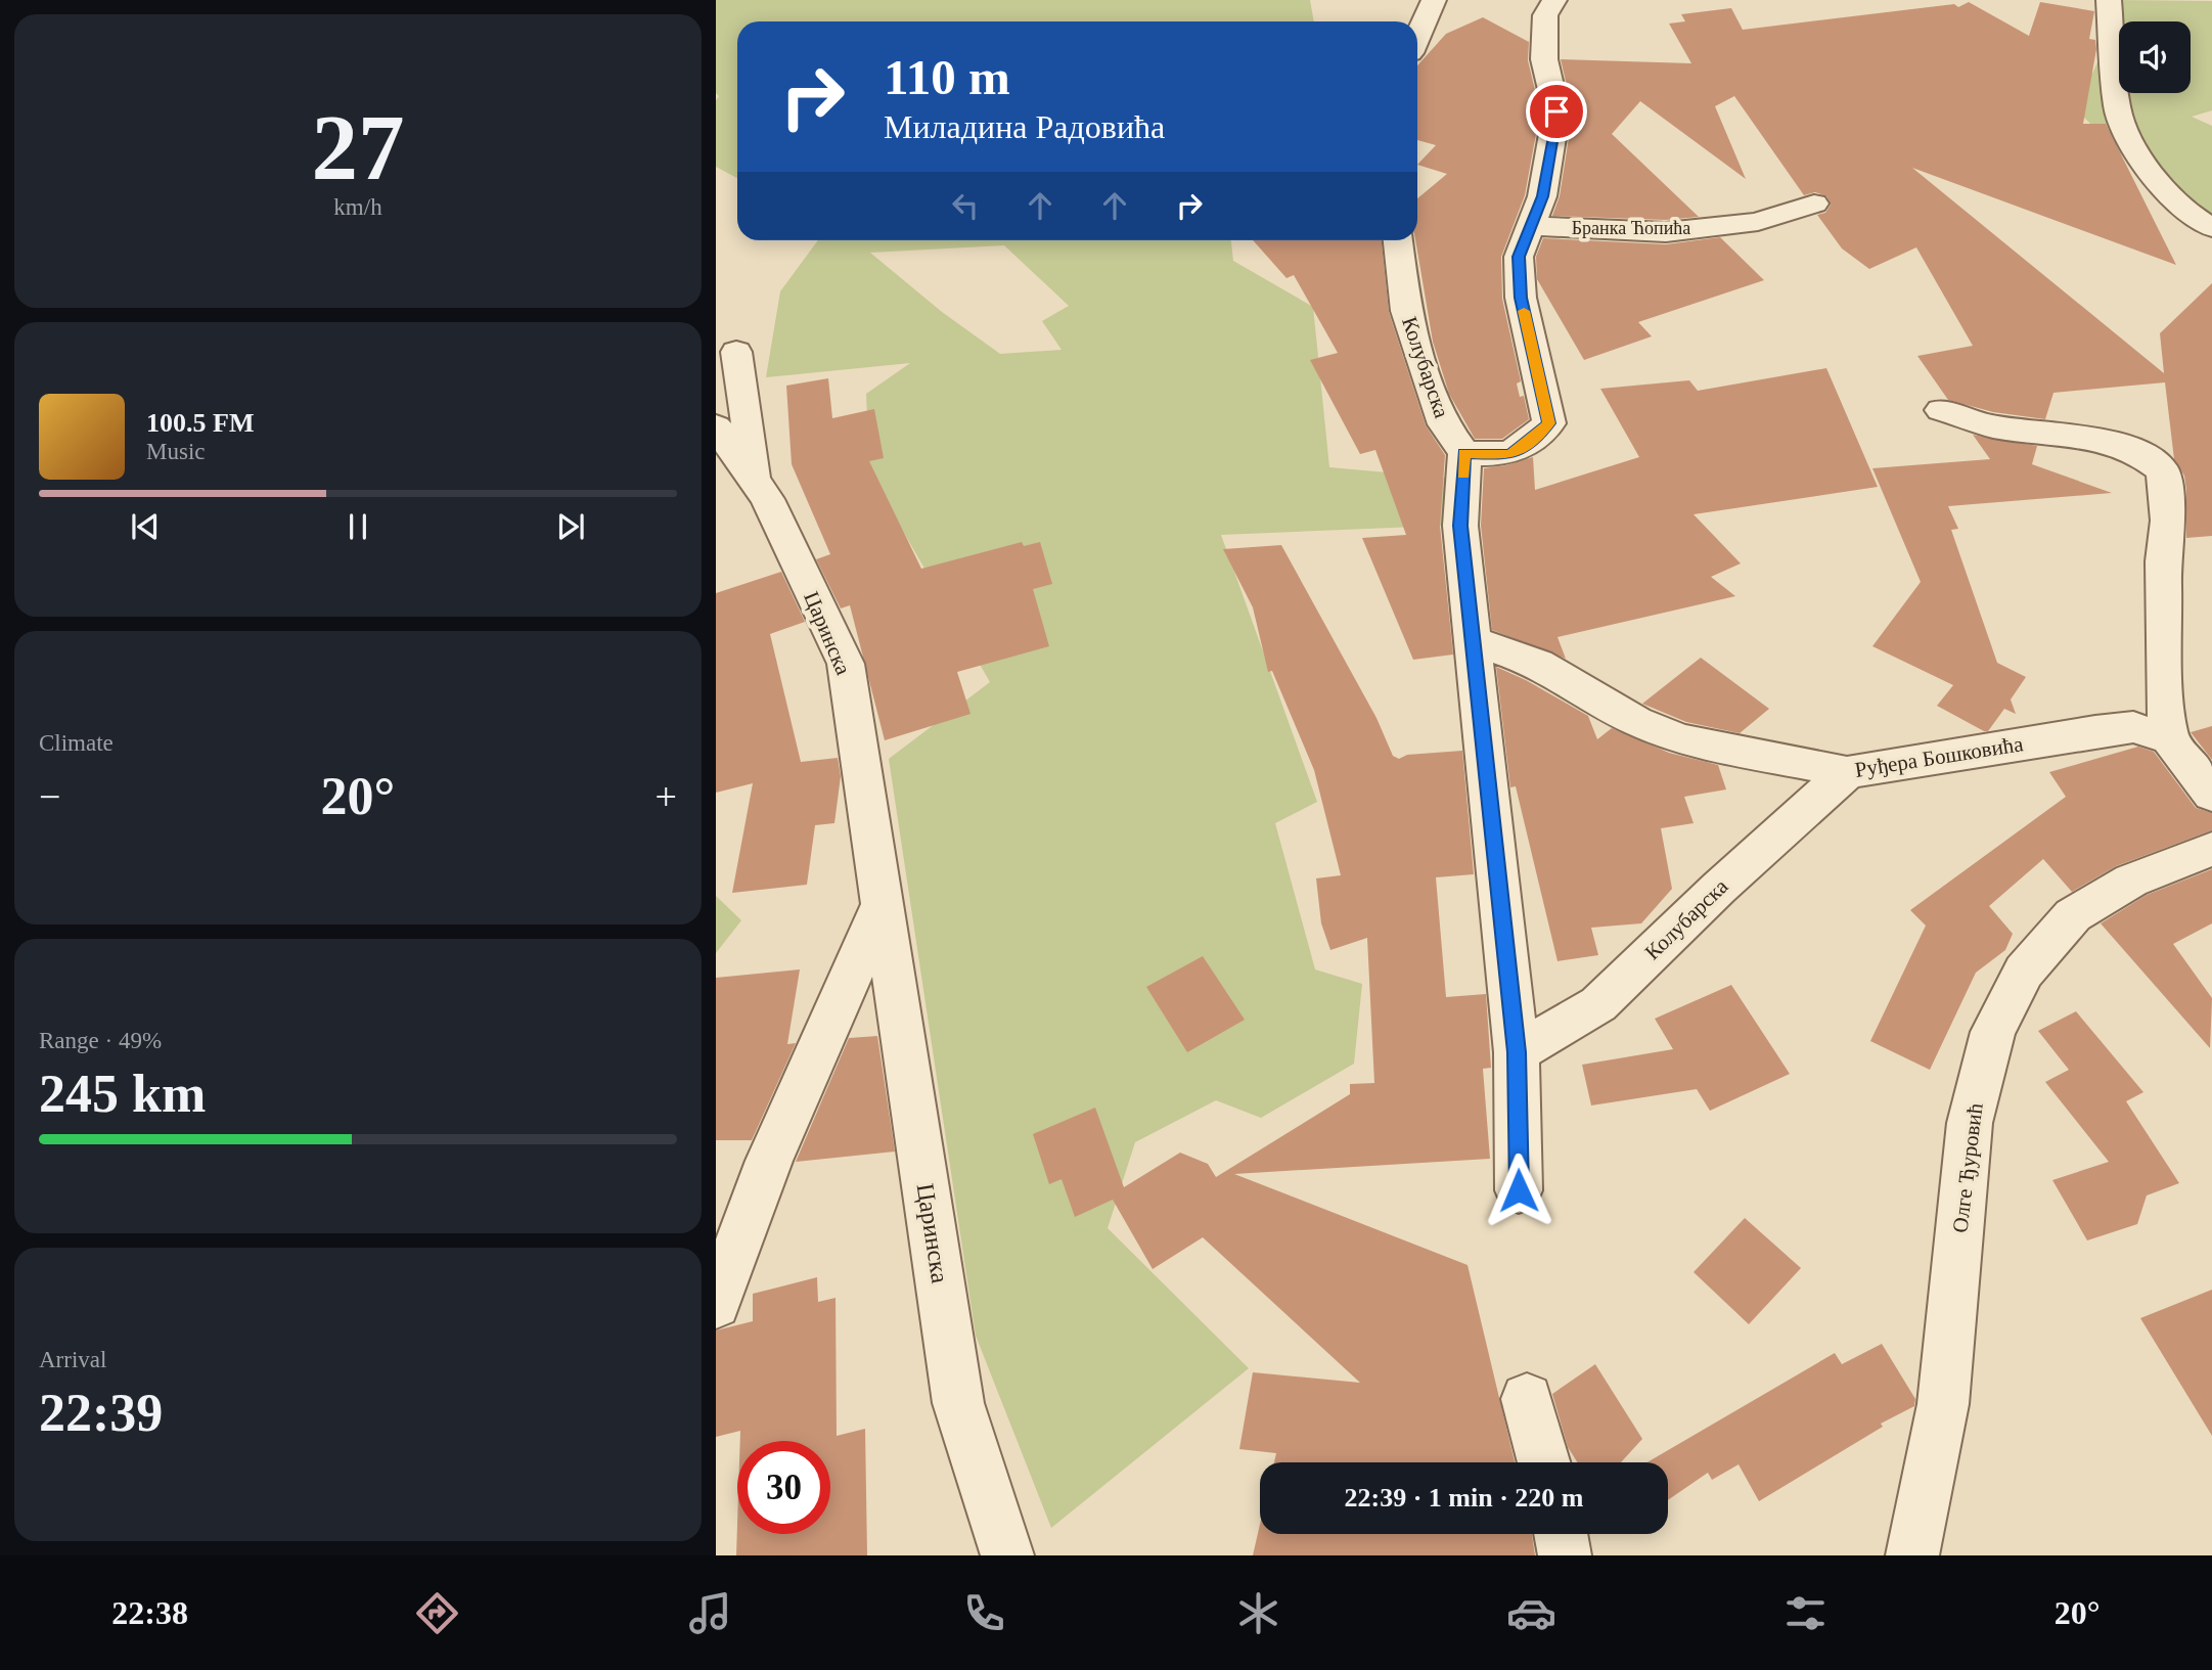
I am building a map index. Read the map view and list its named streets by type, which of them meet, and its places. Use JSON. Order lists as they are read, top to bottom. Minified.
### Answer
{"streets":{"street":["Бранка Ћопића","Колубарска","Царинска","Руђера Бошковића","Олге Ђуровић"]},"crossings":[["Колубарска","Руђера Бошковића"]],"page":{"tile":[["27","km/h"],"Climate",["Range · 49%","245 km"],["Arrival","22:39"]],"turn":["110 m","Миладина Радовића"],"song":["100.5 FM","Music"],"heat":["−","20°","+"],"limit":"30","trip":"22:39 · 1 min · 220 m","tabs":["22:38","20°"]}}
